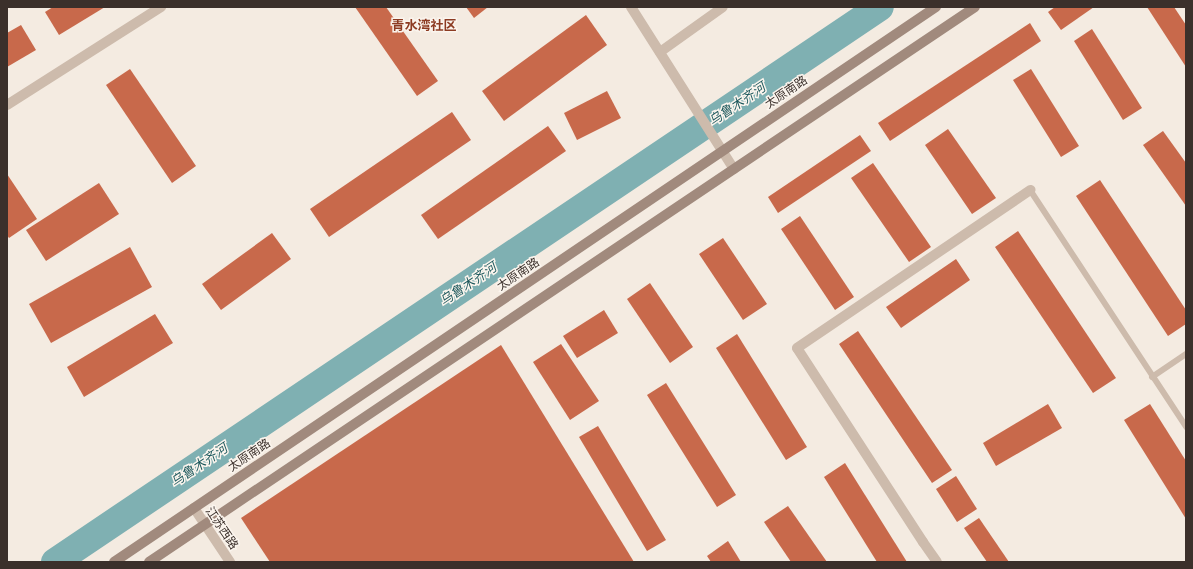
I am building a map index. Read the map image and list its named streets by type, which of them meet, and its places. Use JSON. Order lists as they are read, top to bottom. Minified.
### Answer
{"streets":{"main road":["太原南路"],"street":["江苏西路"]},"crossings":[["太原南路","江苏西路"]],"districts":["青水湾社区"],"water":["乌鲁木齐河"]}
